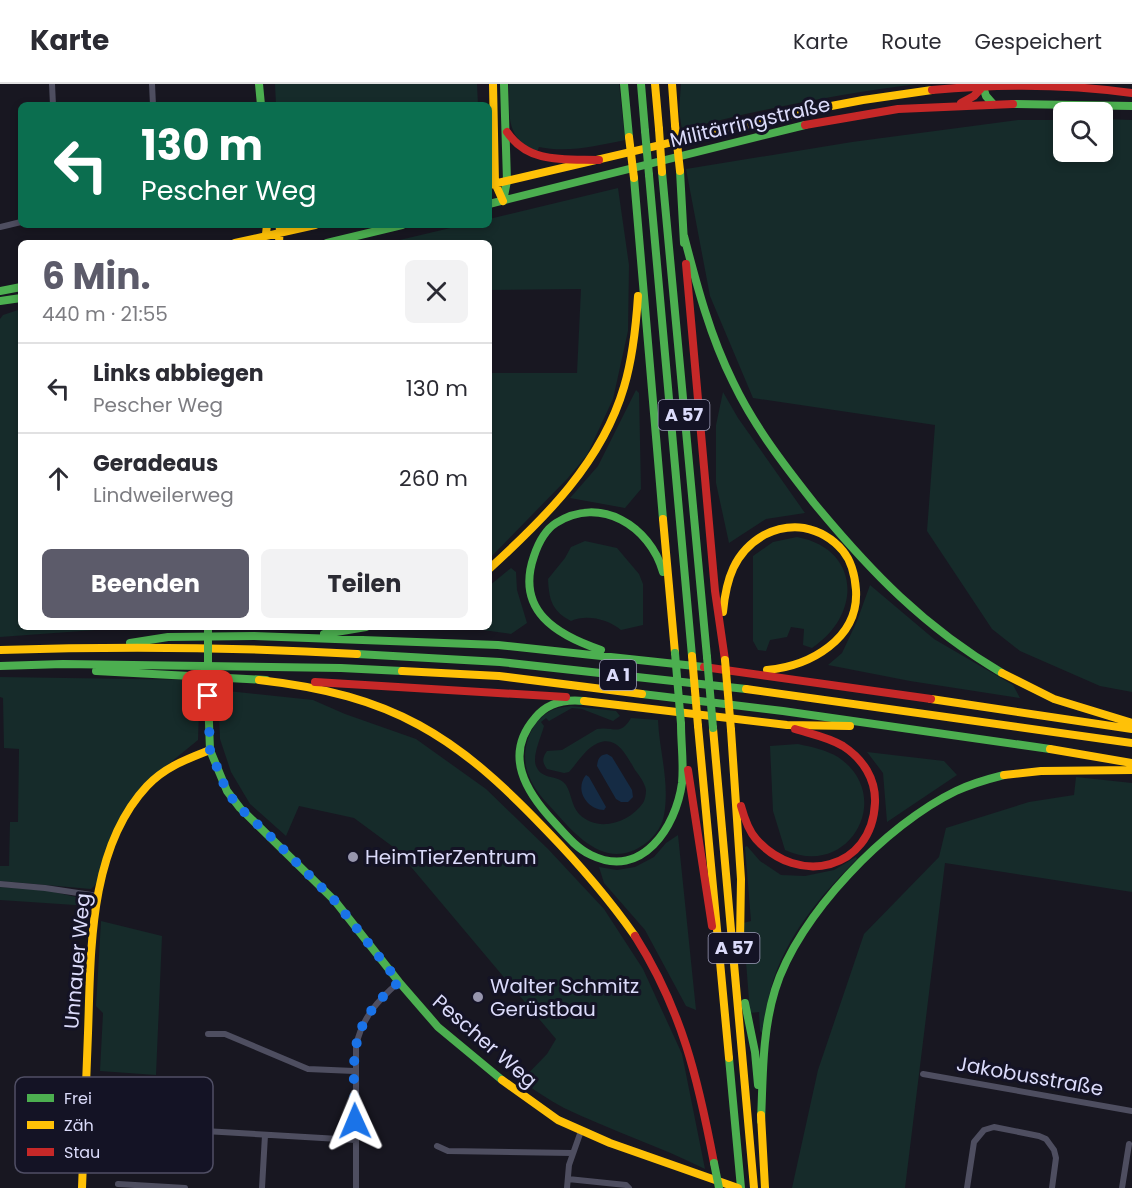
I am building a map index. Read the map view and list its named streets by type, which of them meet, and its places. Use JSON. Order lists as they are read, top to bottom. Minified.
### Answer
{"streets":{"main road":["Militärringstraße","A 57","A 1","Unnauer Weg","Pescher Weg"],"street":["Jakobusstraße"]},"crossings":[["A 57","Pescher Weg"],["Unnauer Weg","Pescher Weg"]],"places":["HeimTierZentrum","Walter Schmitz Gerüstbau"],"legend":["Frei","Zäh","Stau"],"page":{"header":"Karte","nav":["Karte","Route","Gespeichert"],"turn":["130 m","Pescher Weg"],"heading":["6 Min.","440 m · 21:55"],"list":[{"name":"Links abbiegen","note":"Pescher Weg","value":"130 m"},{"name":"Geradeaus","note":"Lindweilerweg","value":"260 m"}],"buttons":["Beenden","Teilen"]}}
